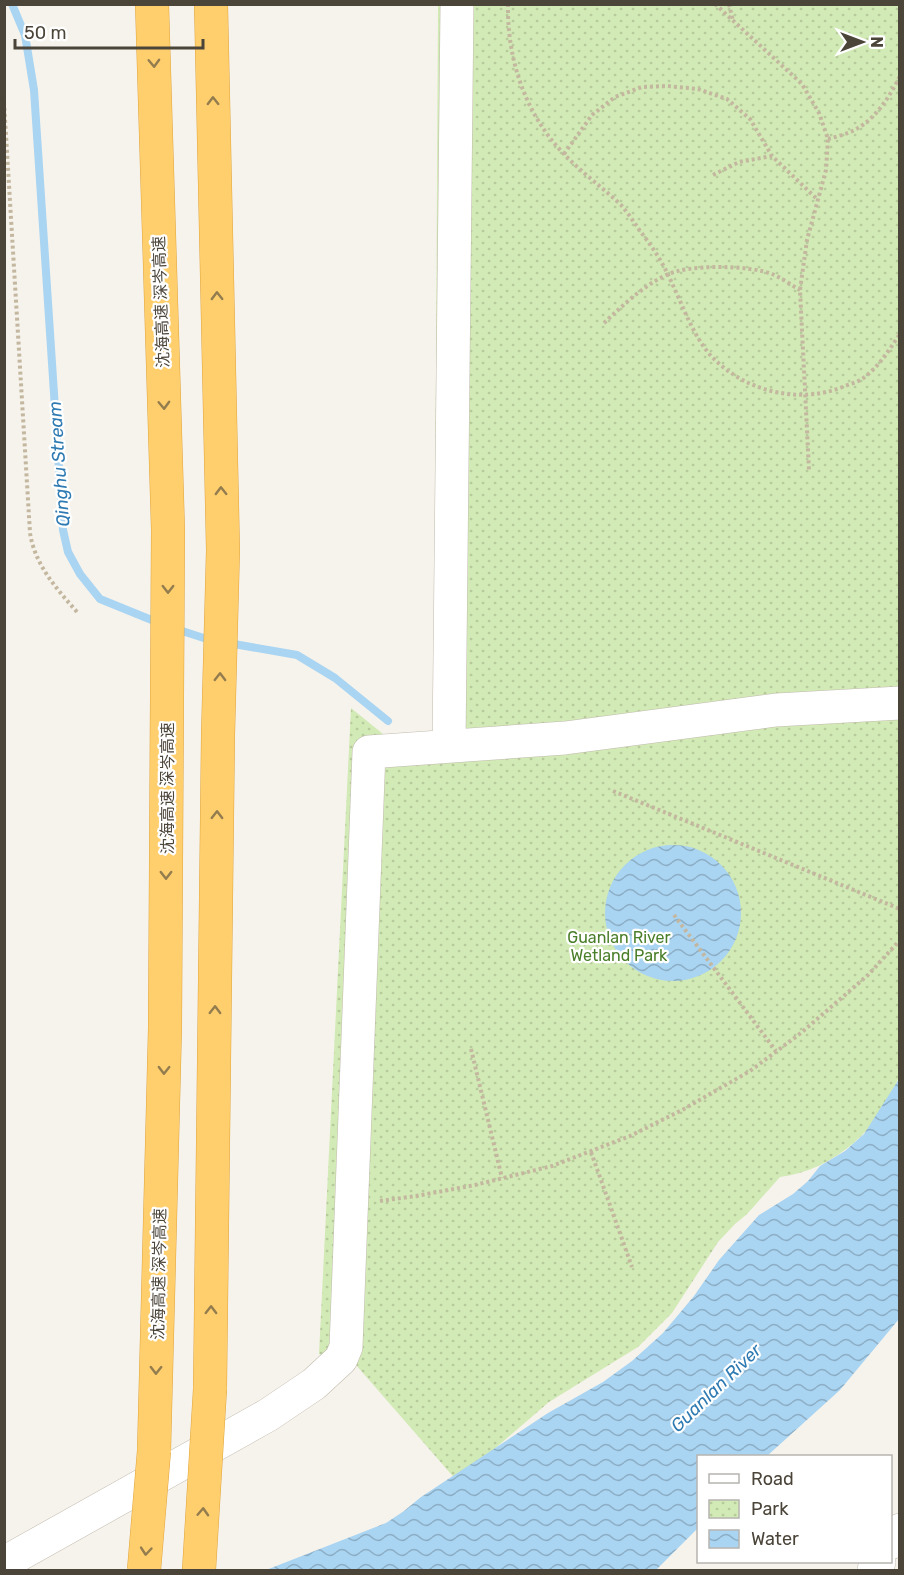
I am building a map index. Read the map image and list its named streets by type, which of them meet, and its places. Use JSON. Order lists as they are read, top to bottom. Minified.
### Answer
{"streets":{"highway":["沈海高速 深岑高速"]},"water":["Qinghu Stream","Guanlan River"],"parks":["Guanlan River Wetland Park"],"legend":["Road","Park","Water"],"scale_bar":"50 m","north":"right"}
